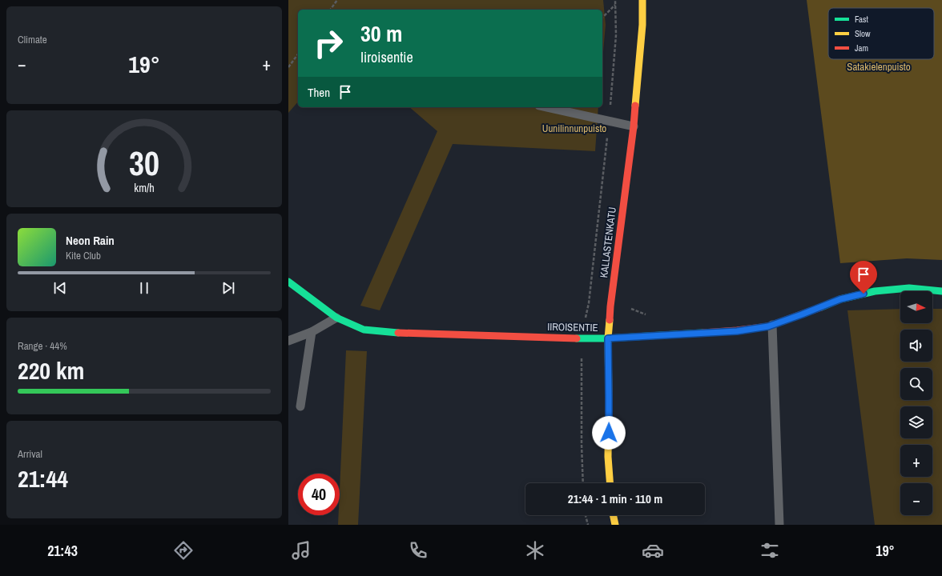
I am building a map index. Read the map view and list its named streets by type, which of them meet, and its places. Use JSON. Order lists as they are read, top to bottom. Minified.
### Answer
{"streets":{"street":["KALLASTENKATU","IIROISENTIE"]},"crossings":[["KALLASTENKATU","IIROISENTIE"]],"parks":["Satakielenpuisto","Uunilinnunpuisto"],"legend":["Fast","Slow","Jam"],"north":"right","page":{"tile":["Climate",["Range · 44%","220 km"],["Arrival","21:44"]],"turn":["30 m","Iiroisentie"],"heat":["−","19°","+"],"then":"Then","song":["Neon Rain","Kite Club"],"map_buttons":["+","−"],"limit":"40","trip":"21:44 · 1 min · 110 m","tabs":["21:43","19°"],"gauge":["30","km/h"]}}
